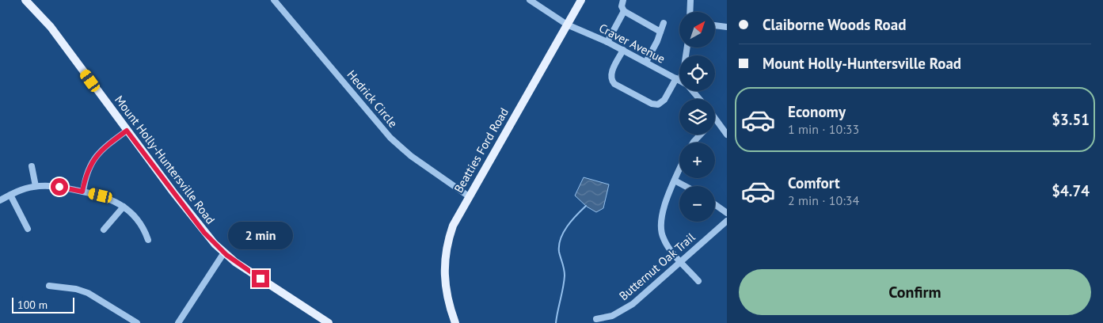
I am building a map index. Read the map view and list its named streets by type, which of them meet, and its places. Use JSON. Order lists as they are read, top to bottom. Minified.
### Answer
{"streets":{"main road":["Beatties Ford Road","Mount Holly-Huntersville Road"],"street":["Craver Avenue","Hedrick Circle","Butternut Oak Trail"]},"crossings":[["Craver Avenue","Beatties Ford Road"],["Hedrick Circle","Beatties Ford Road"]],"scale_bar":"100 m","north":"top right","page":{"banner":["Claiborne Woods Road","Mount Holly-Huntersville Road"],"map_buttons":["+","−"],"list":[{"name":"Economy","note":"1 min · 10:33","value":"$3.51"},{"name":"Comfort","note":"2 min · 10:34","value":"$4.74"}],"bubble":"2 min","buttons":"Confirm","scale":"100 m"}}
